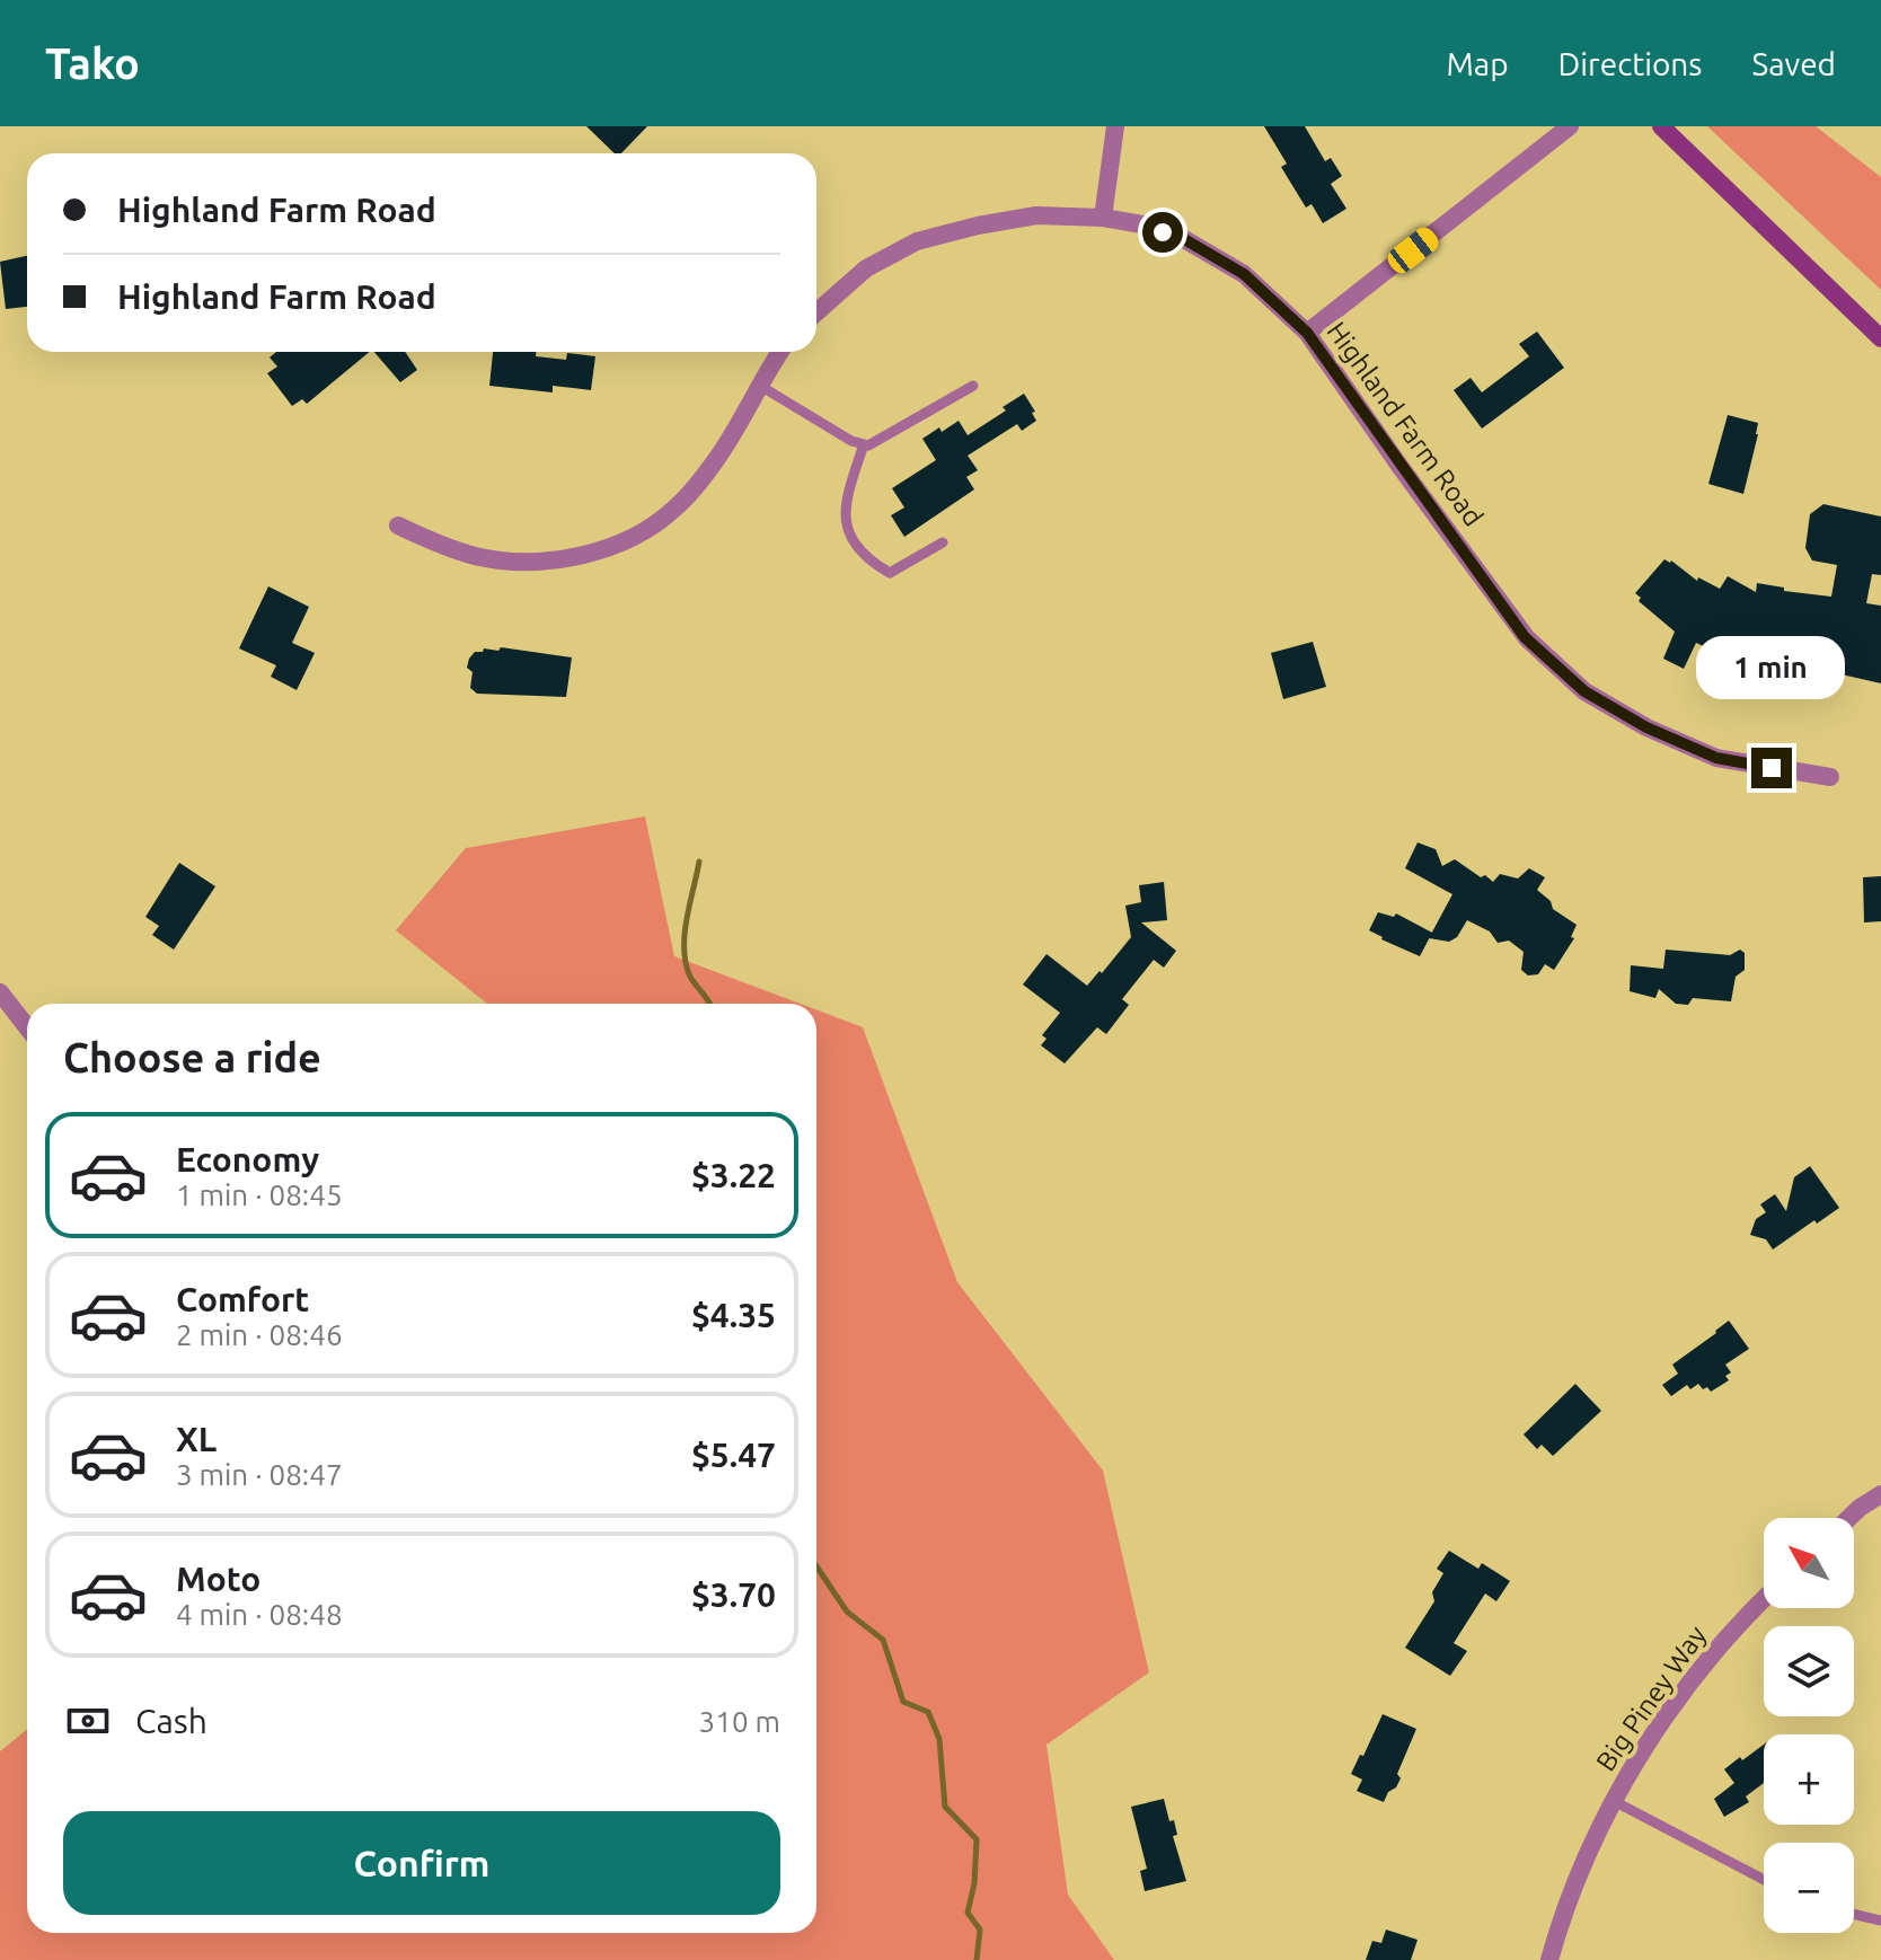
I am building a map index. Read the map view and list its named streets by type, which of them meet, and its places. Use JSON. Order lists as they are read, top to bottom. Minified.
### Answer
{"streets":{"street":["Highland Farm Road","Big Piney Way"]},"north":"top left","page":{"header":"Tako","nav":["Map","Directions","Saved"],"banner":["Highland Farm Road","Highland Farm Road"],"bubble":"1 min","heading":"Choose a ride","list":[{"name":"Economy","note":"1 min · 08:45","value":"$3.22"},{"name":"Comfort","note":"2 min · 08:46","value":"$4.35"},{"name":"XL","note":"3 min · 08:47","value":"$5.47"},{"name":"Moto","note":"4 min · 08:48","value":"$3.70"}],"map_buttons":["+","−"],"pay":["Cash","310 m"],"buttons":"Confirm"}}
